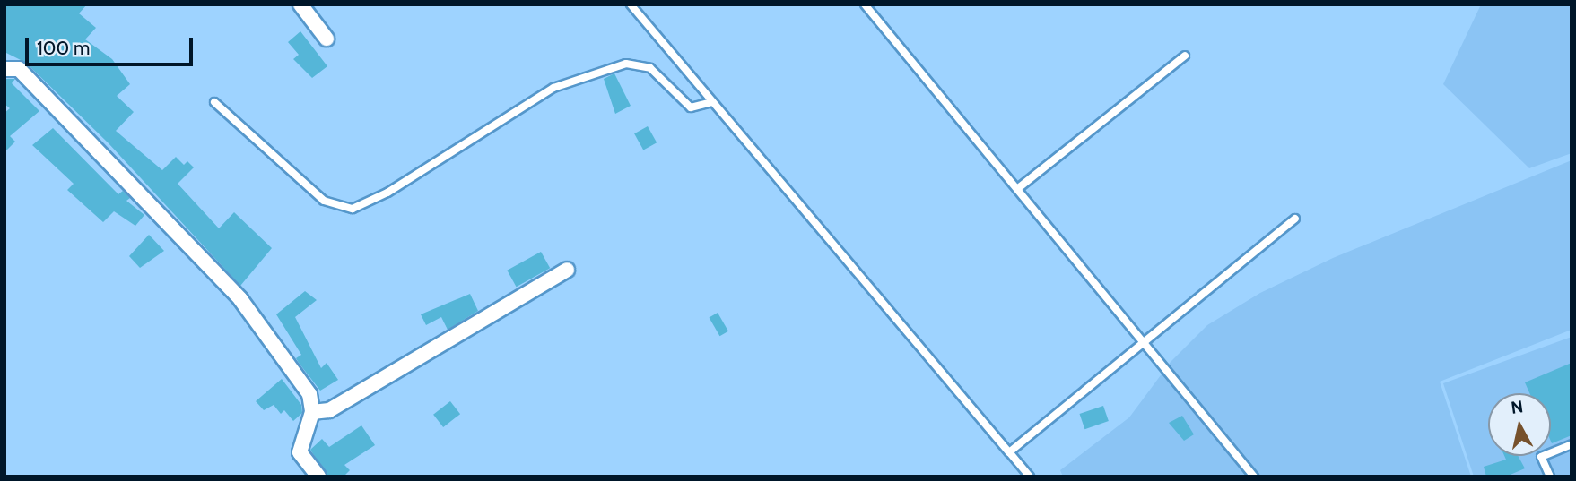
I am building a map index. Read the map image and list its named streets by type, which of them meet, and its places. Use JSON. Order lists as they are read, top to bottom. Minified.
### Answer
{"scale_bar":"100 m","north":"top"}
